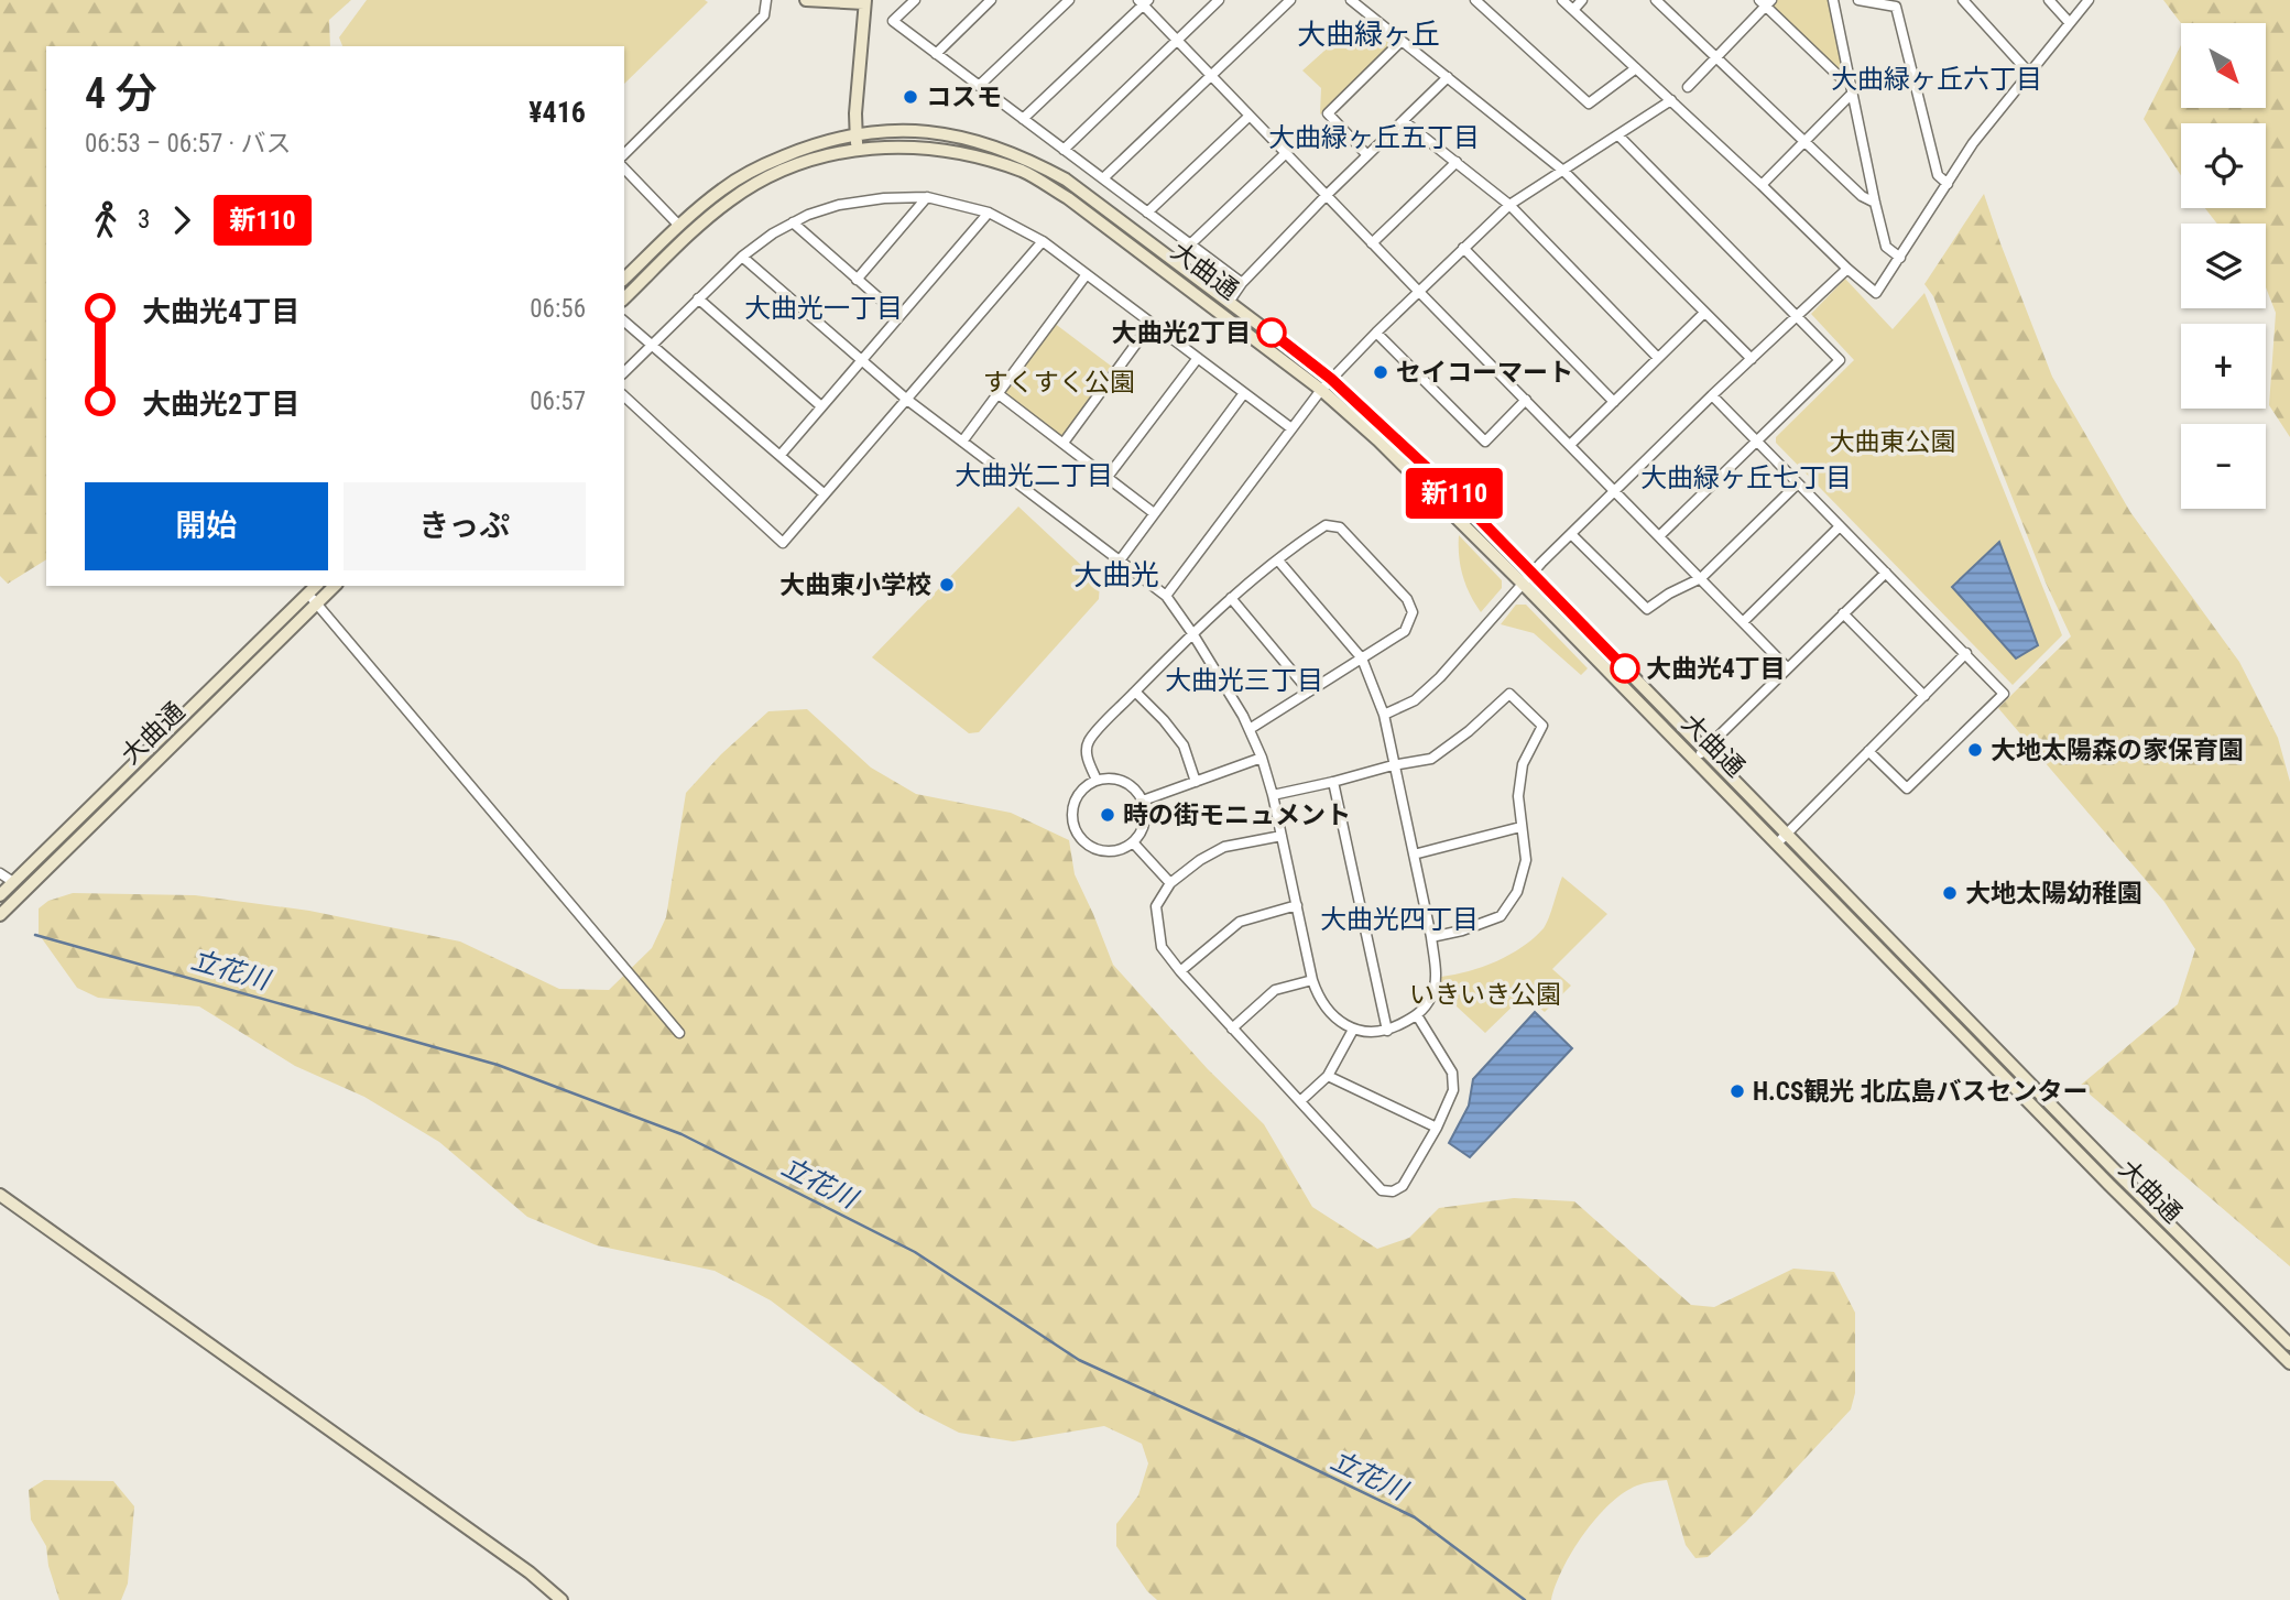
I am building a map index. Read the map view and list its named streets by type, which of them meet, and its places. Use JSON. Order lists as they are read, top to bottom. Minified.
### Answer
{"streets":{"street":["大曲通"]},"districts":["大曲緑ヶ丘","大曲緑ヶ丘六丁目","大曲緑ヶ丘五丁目","大曲光一丁目","大曲光二丁目","大曲緑ヶ丘七丁目","大曲光","大曲光三丁目","大曲光四丁目"],"water":["立花川"],"parks":["すくすく公園","大曲東公園","いきいき公園"],"places":["コスモ","大曲光2丁目","セイコーマート","大曲東小学校","大曲光4丁目","大地太陽森の家保育園","時の街モニュメント","大地太陽幼稚園","H.CS観光 北広島バスセンター"],"lines":["bus line 新110"],"north":"bottom right","page":{"on_map":"新110","map_buttons":["+","−"],"heading":["4 分","06:53 – 06:57 · バス","¥416"],"legs":["3","新110"],"list":[{"name":"大曲光4丁目","value":"06:56"},{"name":"大曲光2丁目","value":"06:57"}],"buttons":["開始","きっぷ"]}}
